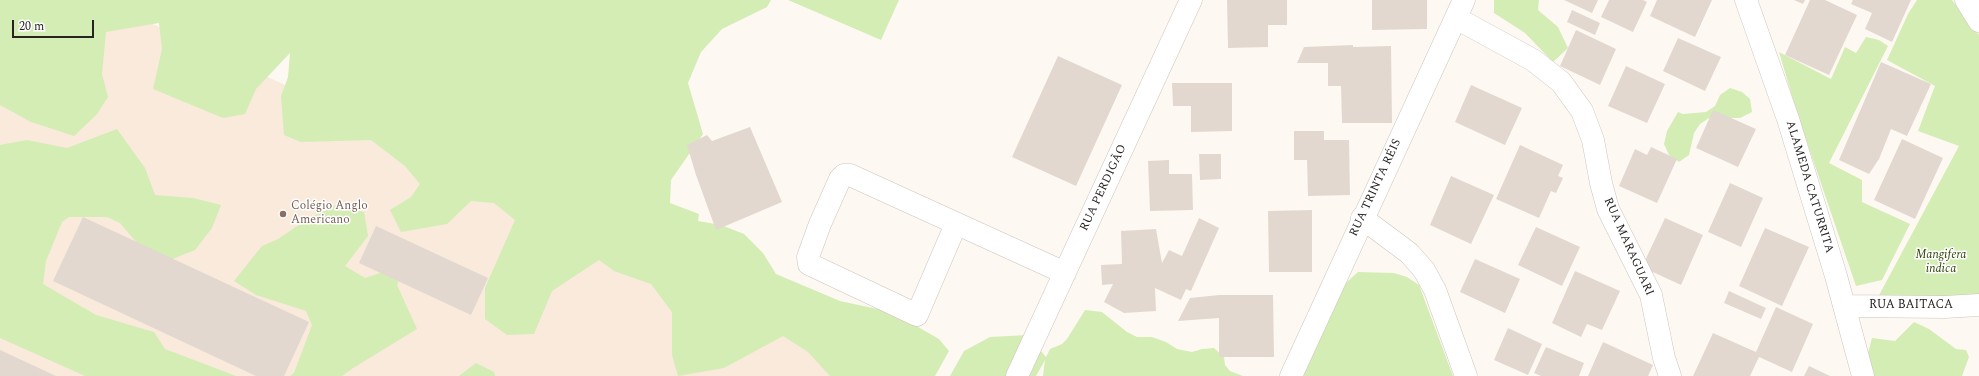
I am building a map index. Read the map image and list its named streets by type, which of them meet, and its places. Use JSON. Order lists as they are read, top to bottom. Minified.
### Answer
{"streets":{"street":["ALAMEDA CATURRITA","RUA PERDIGÃO","RUA TRINTA RÉIS","RUA MARAGUARI","RUA BAITACA"]},"crossings":[["ALAMEDA CATURRITA","RUA BAITACA"],["RUA TRINTA RÉIS","RUA MARAGUARI"]],"parks":["Mangifera indica"],"places":["Colégio Anglo Americano"],"scale_bar":"20 m"}
